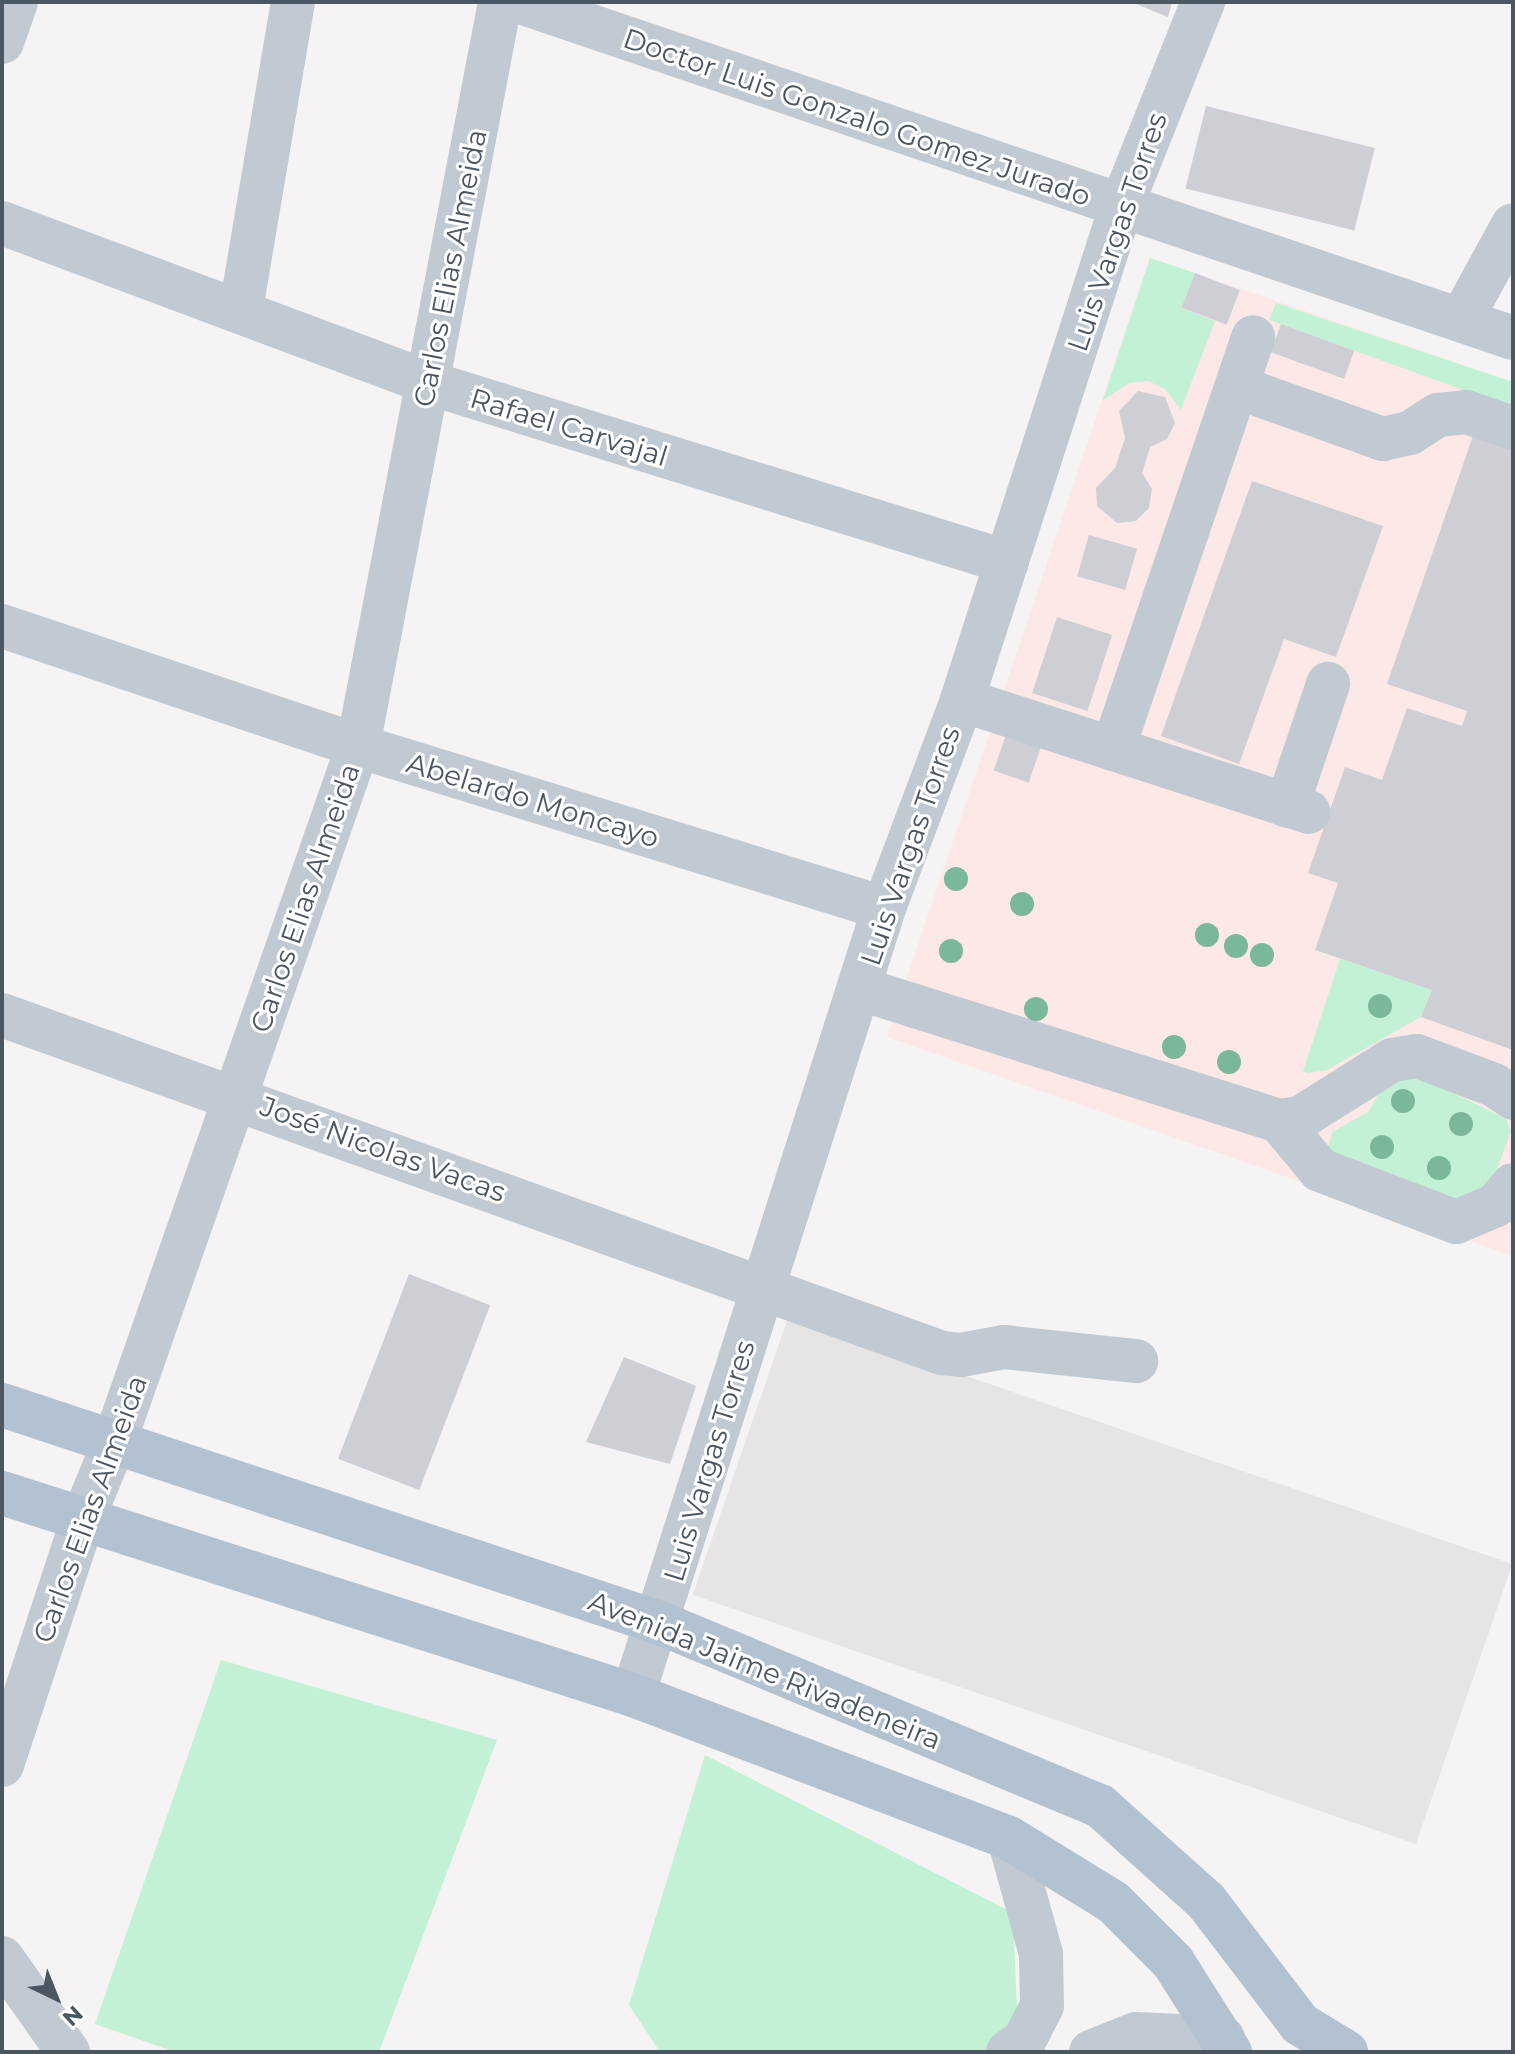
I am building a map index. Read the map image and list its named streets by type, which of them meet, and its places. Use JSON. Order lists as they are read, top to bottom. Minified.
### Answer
{"streets":{"main road":["Avenida Jaime Rivadeneira"],"street":["Doctor Luis Gonzalo Gomez Jurado","Luis Vargas Torres","Carlos Elias Almeida","Rafael Carvajal","Abelardo Moncayo","José Nicolas Vacas"]},"crossings":[["Doctor Luis Gonzalo Gomez Jurado","Luis Vargas Torres"],["Luis Vargas Torres","Rafael Carvajal"],["Luis Vargas Torres","Abelardo Moncayo"],["Luis Vargas Torres","José Nicolas Vacas"],["Luis Vargas Torres","Avenida Jaime Rivadeneira"],["Carlos Elias Almeida","Rafael Carvajal"],["Carlos Elias Almeida","Abelardo Moncayo"],["Carlos Elias Almeida","José Nicolas Vacas"],["Carlos Elias Almeida","Avenida Jaime Rivadeneira"]],"north":"bottom right"}
